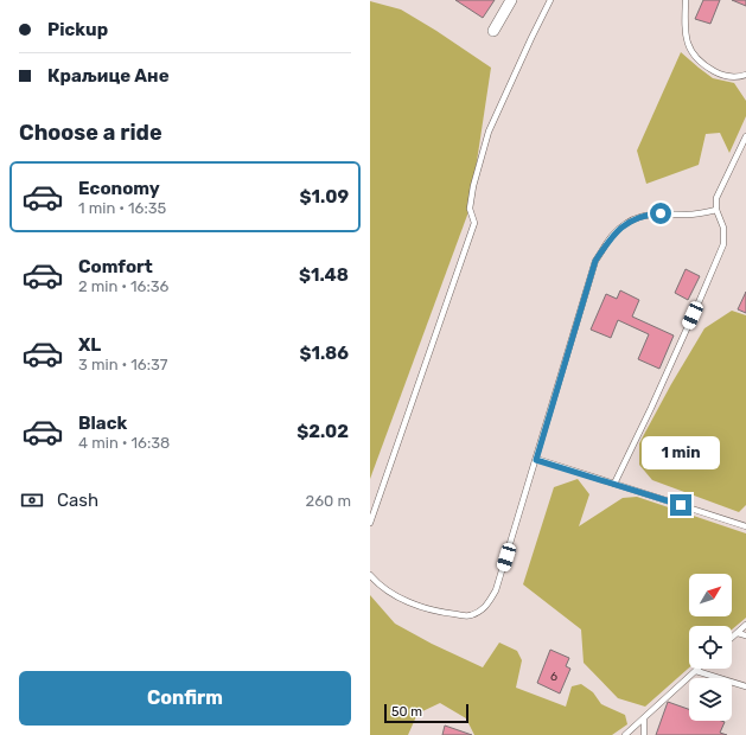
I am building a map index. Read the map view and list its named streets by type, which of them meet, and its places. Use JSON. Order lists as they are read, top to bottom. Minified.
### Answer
{"house_numbers":["6"],"scale_bar":"50 m","north":"top right","page":{"banner":["Pickup","Краљице Ане"],"heading":"Choose a ride","list":[{"name":"Economy","note":"1 min · 16:35","value":"$1.09"},{"name":"Comfort","note":"2 min · 16:36","value":"$1.48"},{"name":"XL","note":"3 min · 16:37","value":"$1.86"},{"name":"Black","note":"4 min · 16:38","value":"$2.02"}],"bubble":"1 min","pay":["Cash","260 m"],"buttons":"Confirm","scale":"50 m"}}
